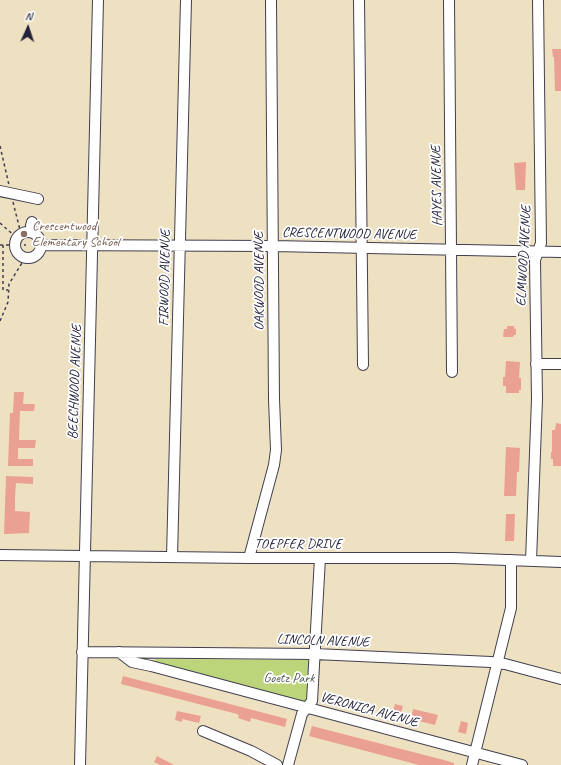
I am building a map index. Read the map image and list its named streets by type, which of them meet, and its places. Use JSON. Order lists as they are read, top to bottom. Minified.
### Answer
{"streets":{"street":["HAYES AVENUE","CRESCENTWOOD AVENUE","ELMWOOD AVENUE","FIRWOOD AVENUE","OAKWOOD AVENUE","BEECHWOOD AVENUE","TOEPFER DRIVE","LINCOLN AVENUE","VERONICA AVENUE"]},"crossings":[["HAYES AVENUE","CRESCENTWOOD AVENUE"],["CRESCENTWOOD AVENUE","ELMWOOD AVENUE"],["CRESCENTWOOD AVENUE","FIRWOOD AVENUE"],["CRESCENTWOOD AVENUE","OAKWOOD AVENUE"],["CRESCENTWOOD AVENUE","BEECHWOOD AVENUE"],["ELMWOOD AVENUE","TOEPFER DRIVE"],["FIRWOOD AVENUE","TOEPFER DRIVE"],["OAKWOOD AVENUE","TOEPFER DRIVE"],["BEECHWOOD AVENUE","TOEPFER DRIVE"],["BEECHWOOD AVENUE","LINCOLN AVENUE"],["LINCOLN AVENUE","VERONICA AVENUE"]],"parks":["Goetz Park"],"places":["Crescentwood Elementary School"],"north":"top"}
